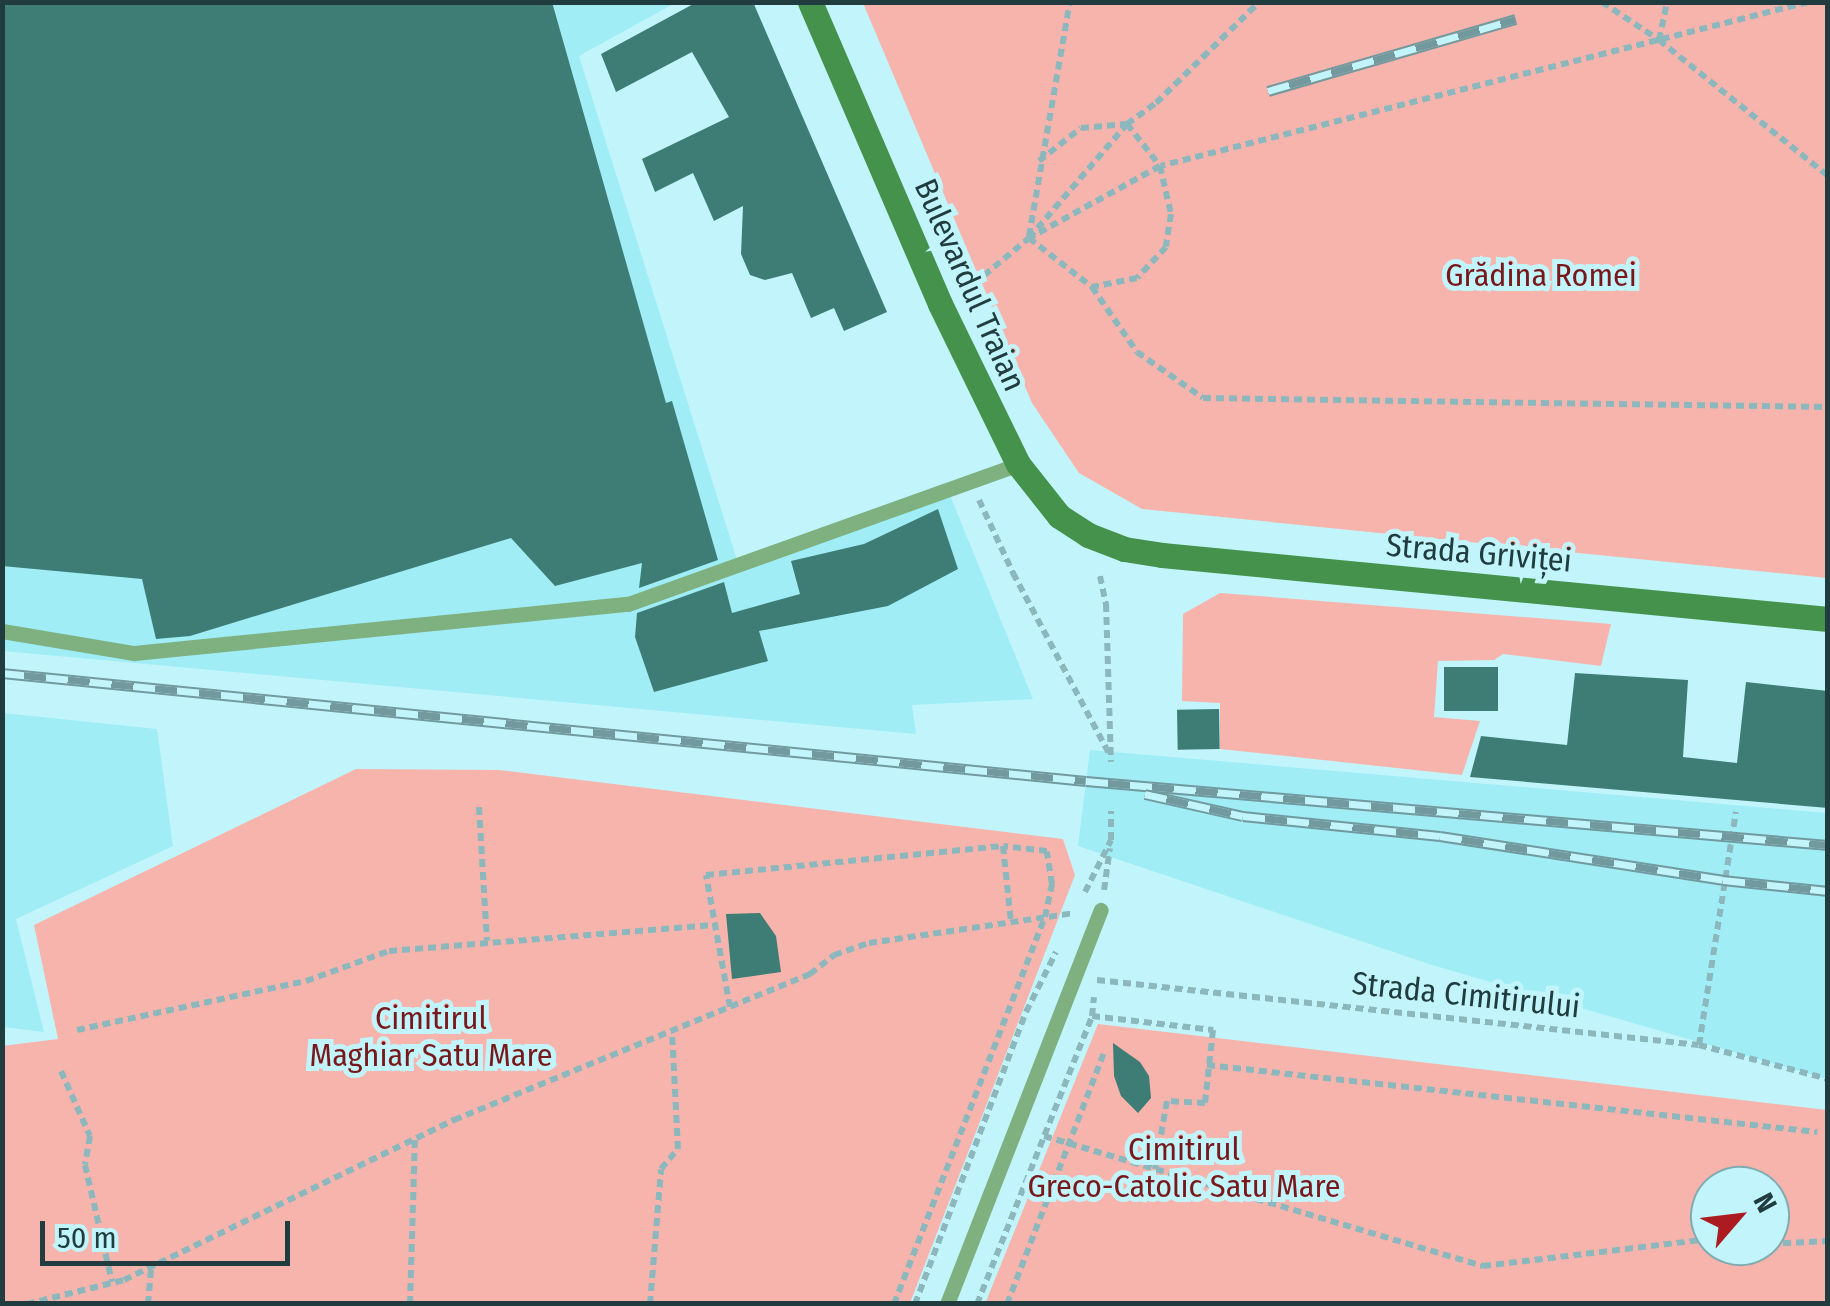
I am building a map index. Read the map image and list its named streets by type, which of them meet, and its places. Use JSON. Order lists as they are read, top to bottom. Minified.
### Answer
{"streets":{"street":["Bulevardul Traian","Strada Griviței"],"path":["Strada Cimitirului"]},"crossings":[["Bulevardul Traian","Strada Griviței"]],"parks":["Grădina Romei","Cimitirul Maghiar Satu Mare","Cimitirul Greco-Catolic Satu Mare"],"scale_bar":"50 m","north":"top right"}
